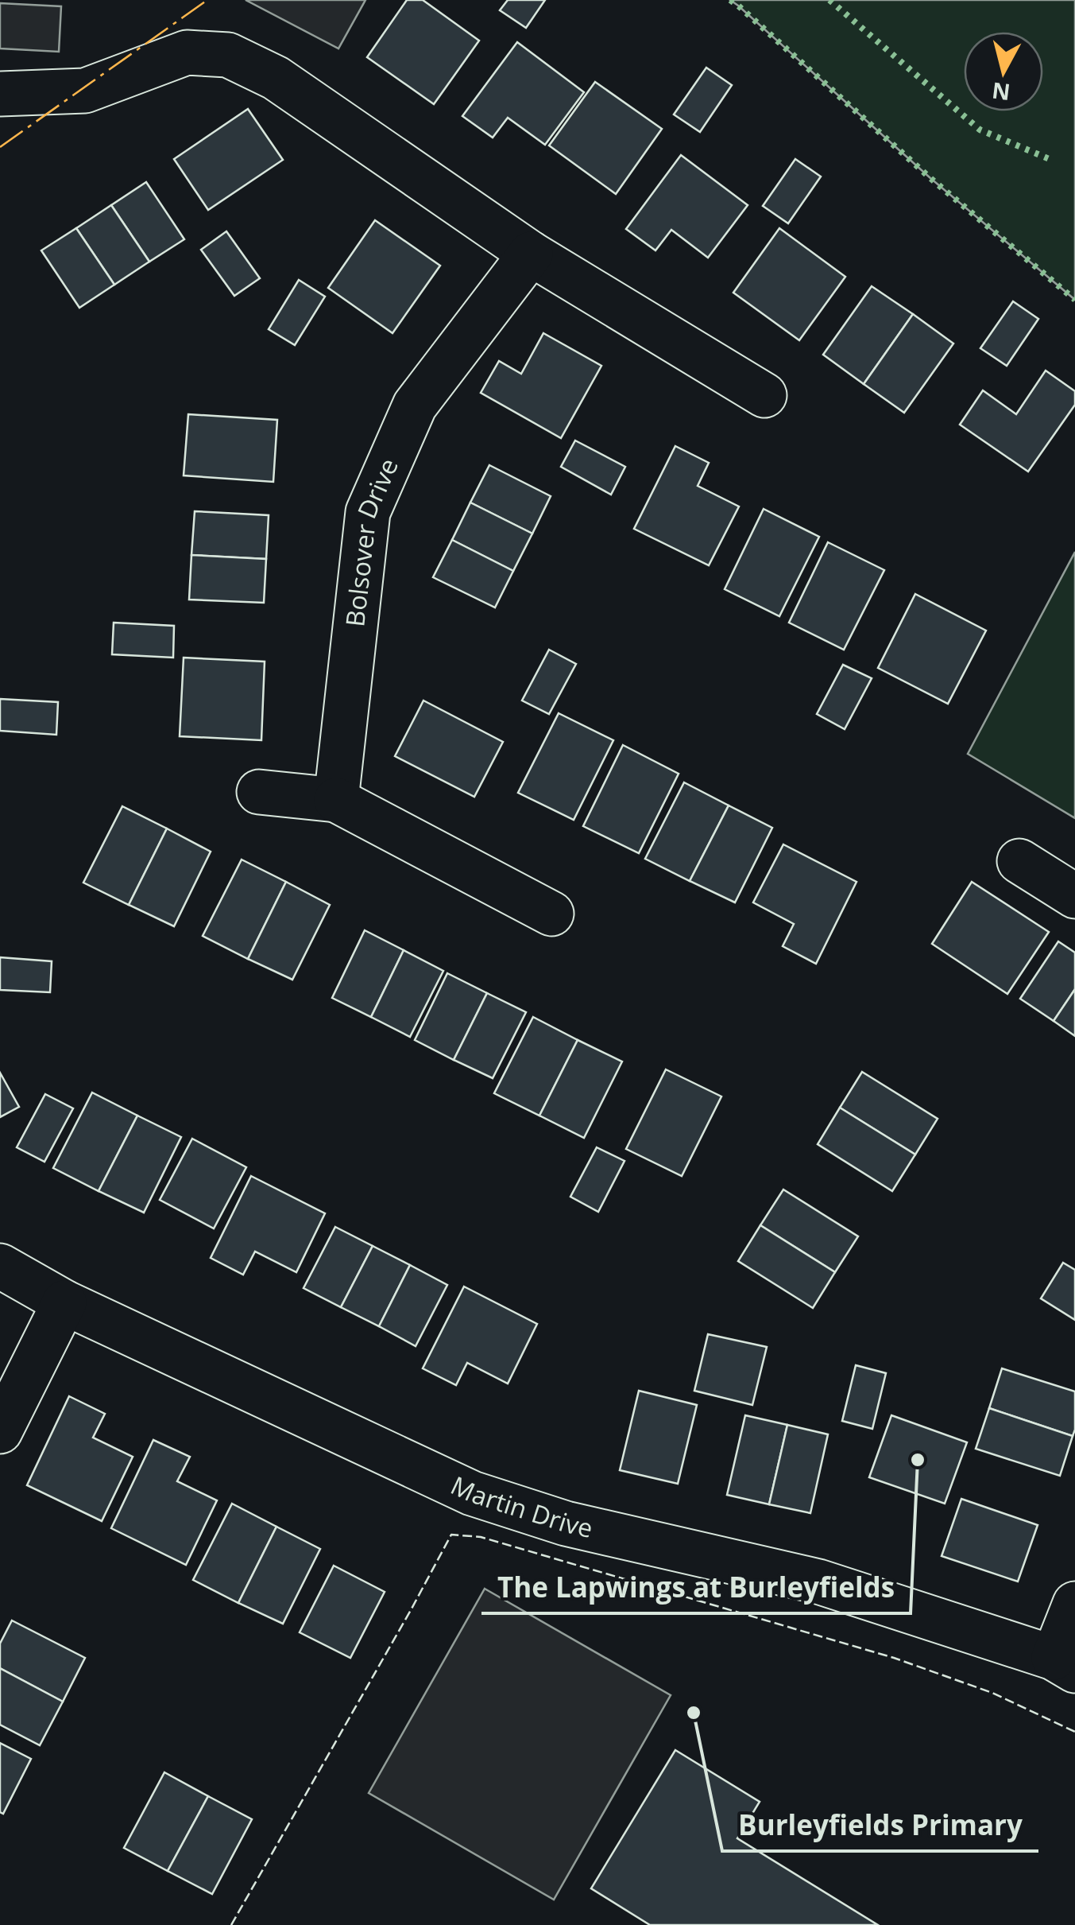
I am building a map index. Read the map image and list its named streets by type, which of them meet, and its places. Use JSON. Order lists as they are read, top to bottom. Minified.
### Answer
{"streets":{"street":["Bolsover Drive","Martin Drive"]},"places":["The Lapwings at Burleyfields","Burleyfields Primary"],"north":"bottom"}
